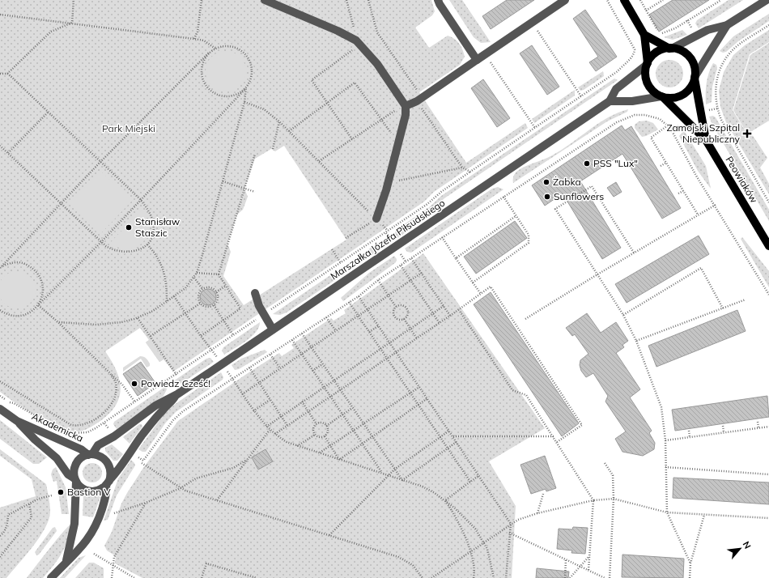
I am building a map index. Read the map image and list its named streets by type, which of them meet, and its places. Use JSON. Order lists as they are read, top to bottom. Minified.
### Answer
{"streets":{"main road":["Peowiaków"],"street":["Marszałka Józefa Piłsudskiego","Akademicka"]},"crossings":[["Peowiaków","Marszałka Józefa Piłsudskiego"],["Marszałka Józefa Piłsudskiego","Akademicka"]],"parks":["Park Miejski"],"places":{"health":["Zamojski Szpital Niepubliczny"],"other":["PSS \"Lux\"","Żabka","Sunflowers","Stanisław Staszic","Powiedz Cześć!","Bastion V"]},"north":"top right"}
